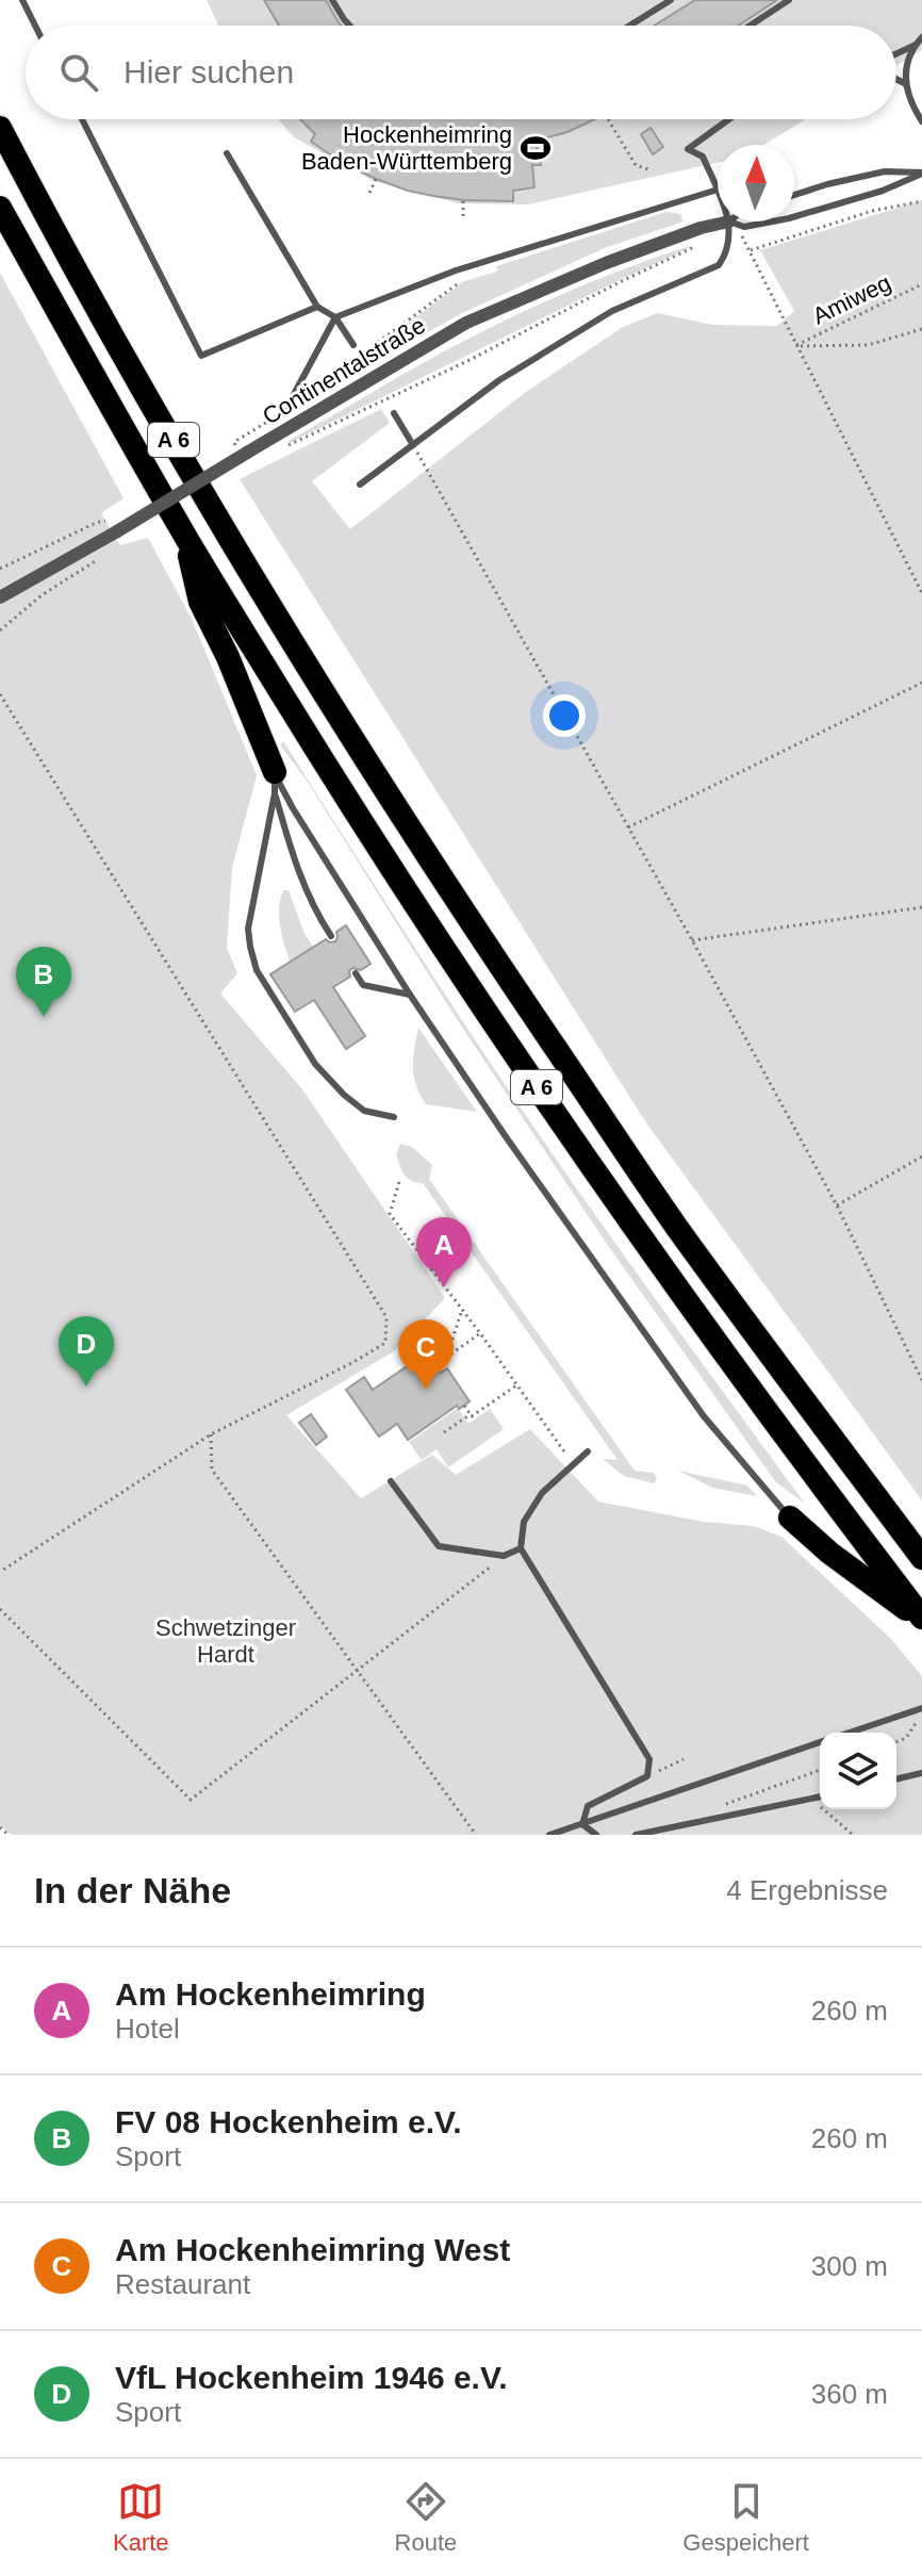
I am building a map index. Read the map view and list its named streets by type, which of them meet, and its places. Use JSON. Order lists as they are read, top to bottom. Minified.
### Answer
{"streets":{"highway":["A 6"],"street":["Continentalstraße"],"path":["Amiweg"]},"parks":["Schwetzinger Hardt"],"places":{"sports":["Hockenheimring Baden-Württemberg"]},"north":"top","page":{"search":"Hier suchen","pins":["B","A","D","C"],"heading":["In der Nähe","4 Ergebnisse"],"list":[{"mark":"A","name":"Am Hockenheimring","note":"Hotel","value":"260 m"},{"mark":"B","name":"FV 08 Hockenheim e.V.","note":"Sport","value":"260 m"},{"mark":"C","name":"Am Hockenheimring West","note":"Restaurant","value":"300 m"},{"mark":"D","name":"VfL Hockenheim 1946 e.V.","note":"Sport","value":"360 m"}],"nav":["Karte","Route","Gespeichert"]}}
